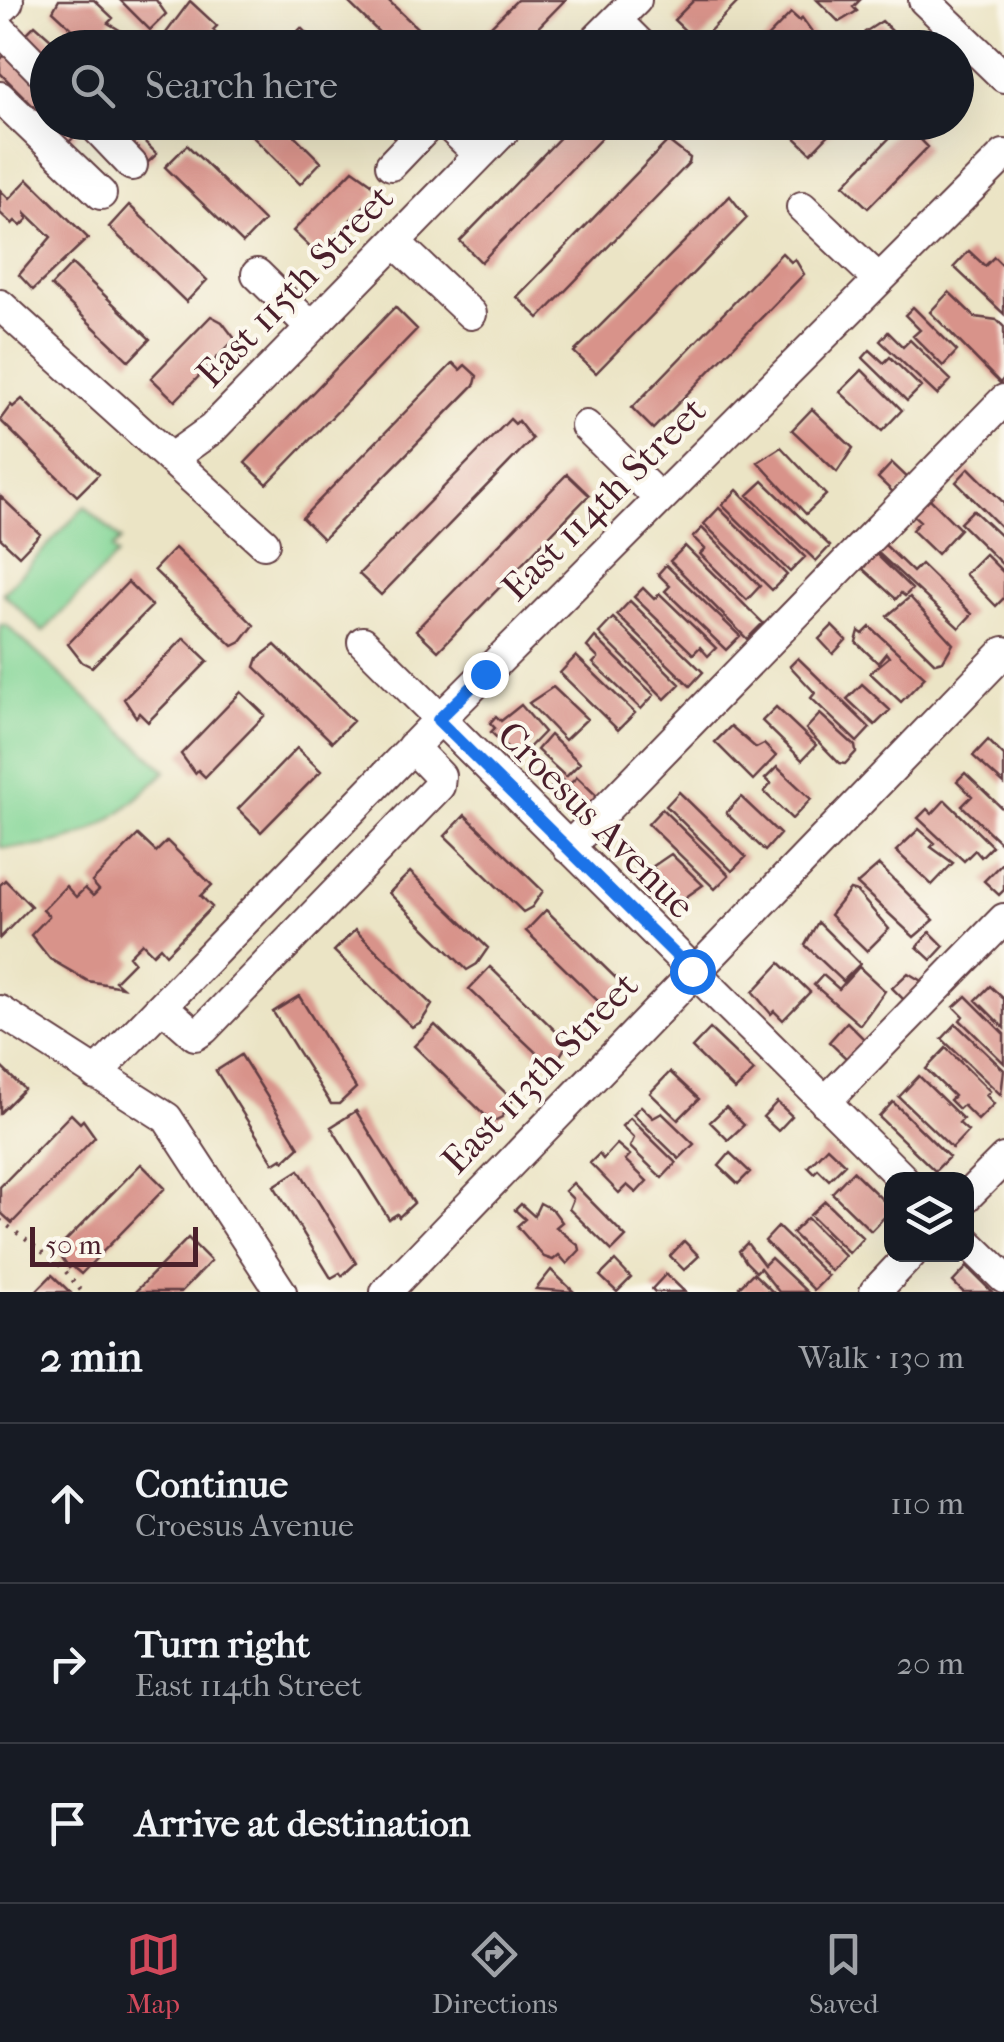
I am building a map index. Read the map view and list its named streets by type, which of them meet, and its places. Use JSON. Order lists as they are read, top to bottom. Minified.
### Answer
{"streets":{"street":["East 115th Street","East 114th Street","Croesus Avenue","East 113th Street"]},"crossings":[["East 114th Street","Croesus Avenue"],["Croesus Avenue","East 113th Street"]],"scale_bar":"50 m","page":{"search":"Search here","scale":"50 m","heading":["2 min","Walk · 130 m"],"list":[["Continue","Croesus Avenue","110 m"],["Turn right","East 114th Street","20 m"],"Arrive at destination"],"nav":["Map","Directions","Saved"]}}
